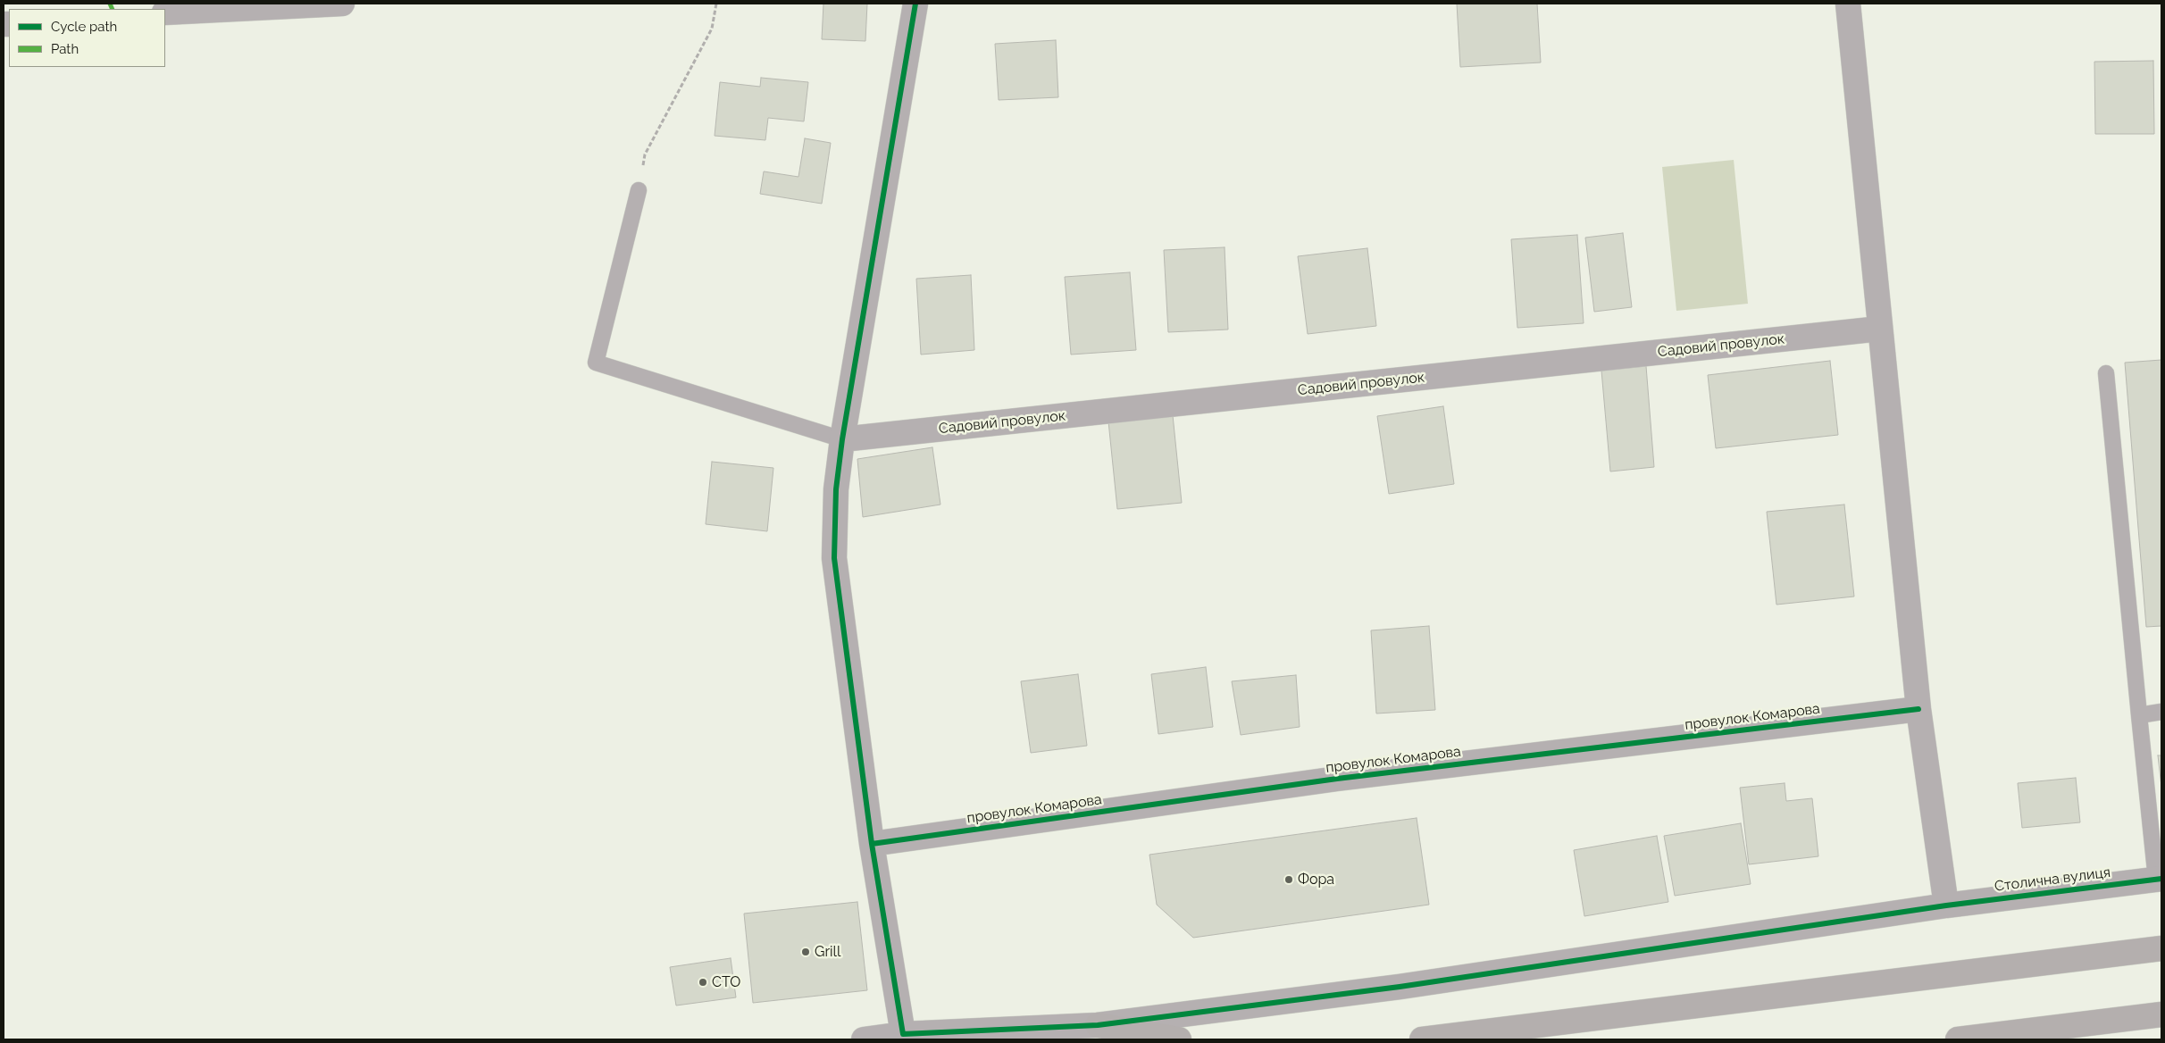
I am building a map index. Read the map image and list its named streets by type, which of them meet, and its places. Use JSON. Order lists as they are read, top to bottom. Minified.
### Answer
{"streets":{"street":["Садовий провулок","провулок Комарова","Столична вулиця"]},"places":["Фора","Grill","СТО"],"legend":["Cycle path","Path"]}
